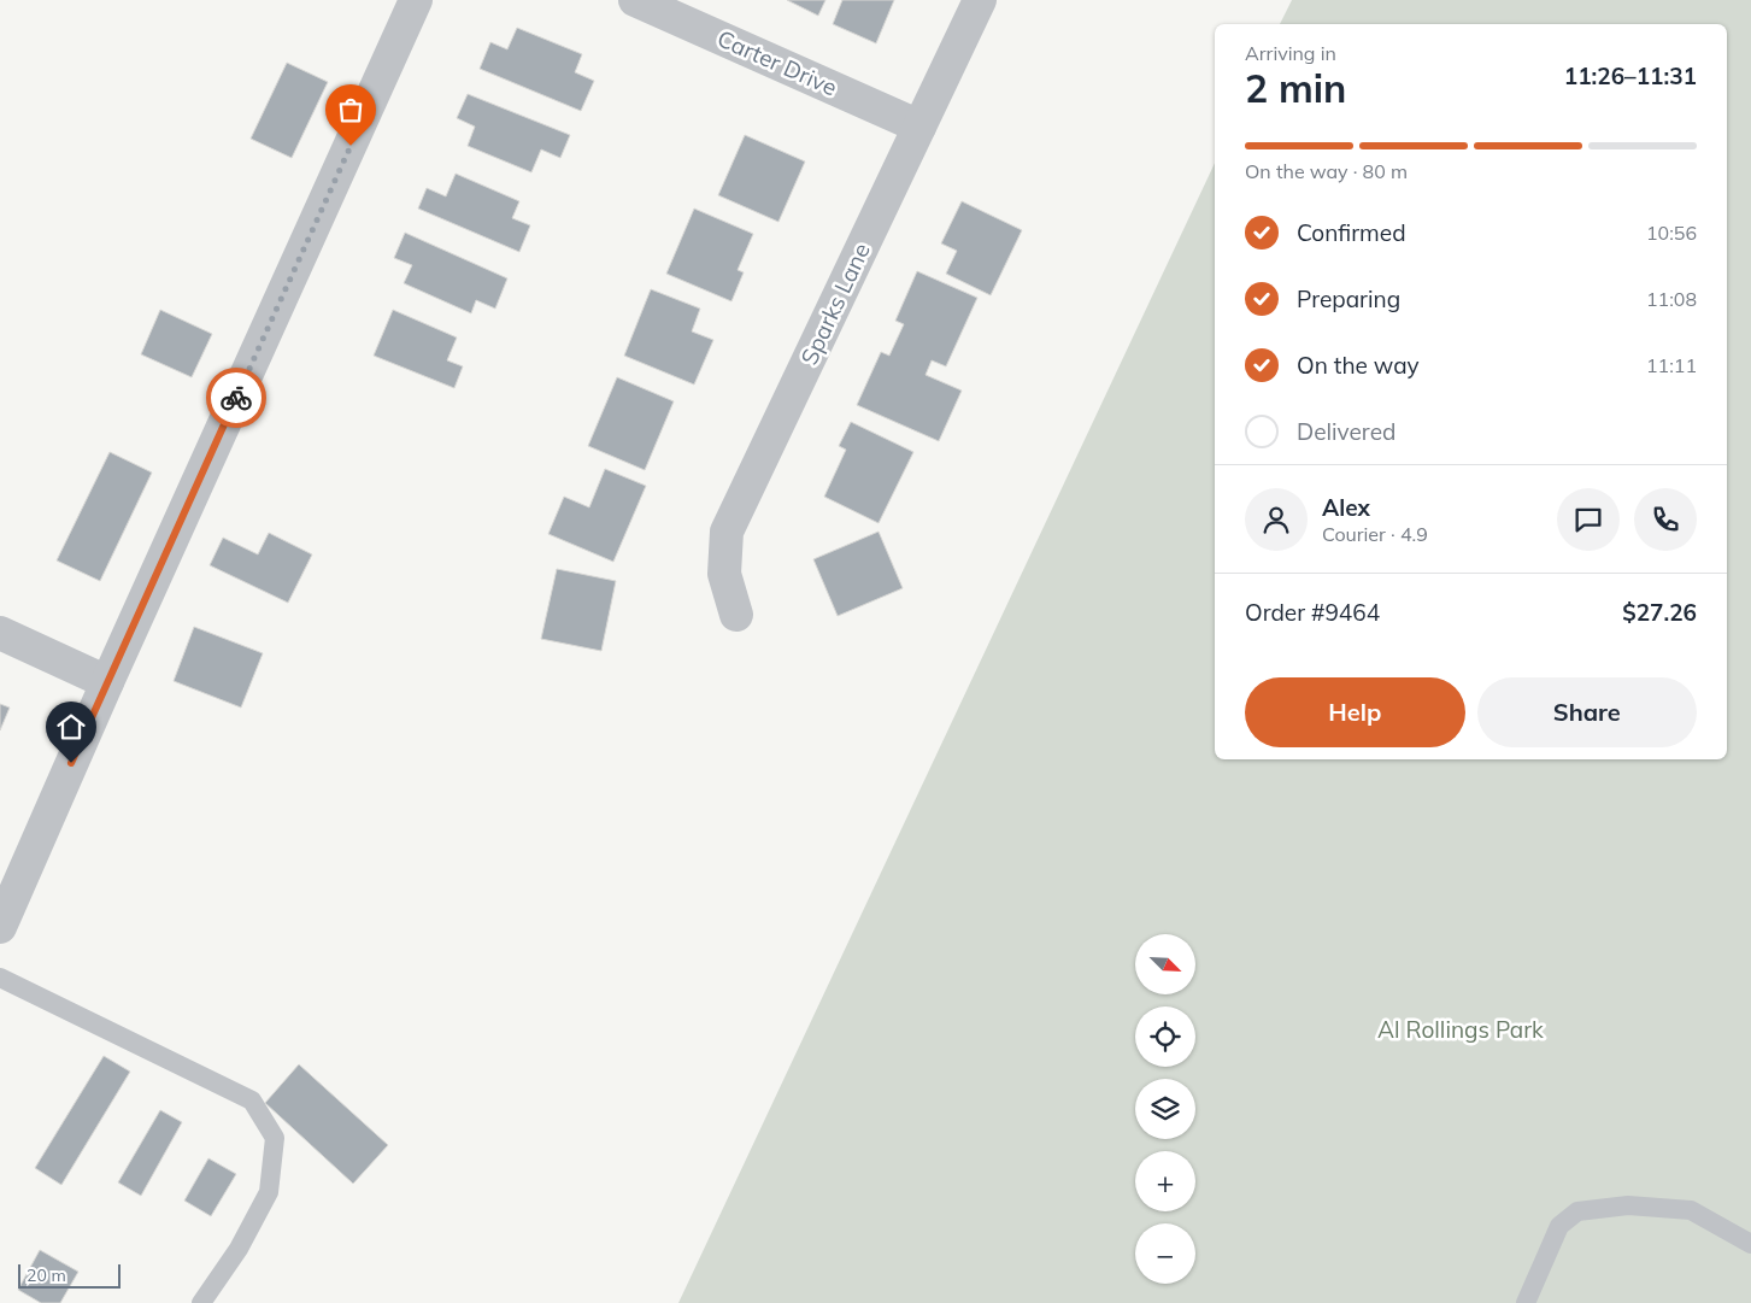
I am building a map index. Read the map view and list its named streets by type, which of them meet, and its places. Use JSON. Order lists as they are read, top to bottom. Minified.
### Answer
{"streets":{"street":["Carter Drive","Sparks Lane"]},"crossings":[["Carter Drive","Sparks Lane"]],"parks":["Al Rollings Park"],"scale_bar":"20 m","north":"bottom right","page":{"heading":["2 min","Arriving in","11:26–11:31"],"panel":["Alex","Courier · 4.9","Order #9464","$27.26"],"bar":"On the way · 80 m","list":[["Confirmed","10:56"],["Preparing","11:08"],["On the way","11:11"],"Delivered"],"buttons":["Help","Share"],"map_buttons":["+","−"],"scale":"20 m"}}
